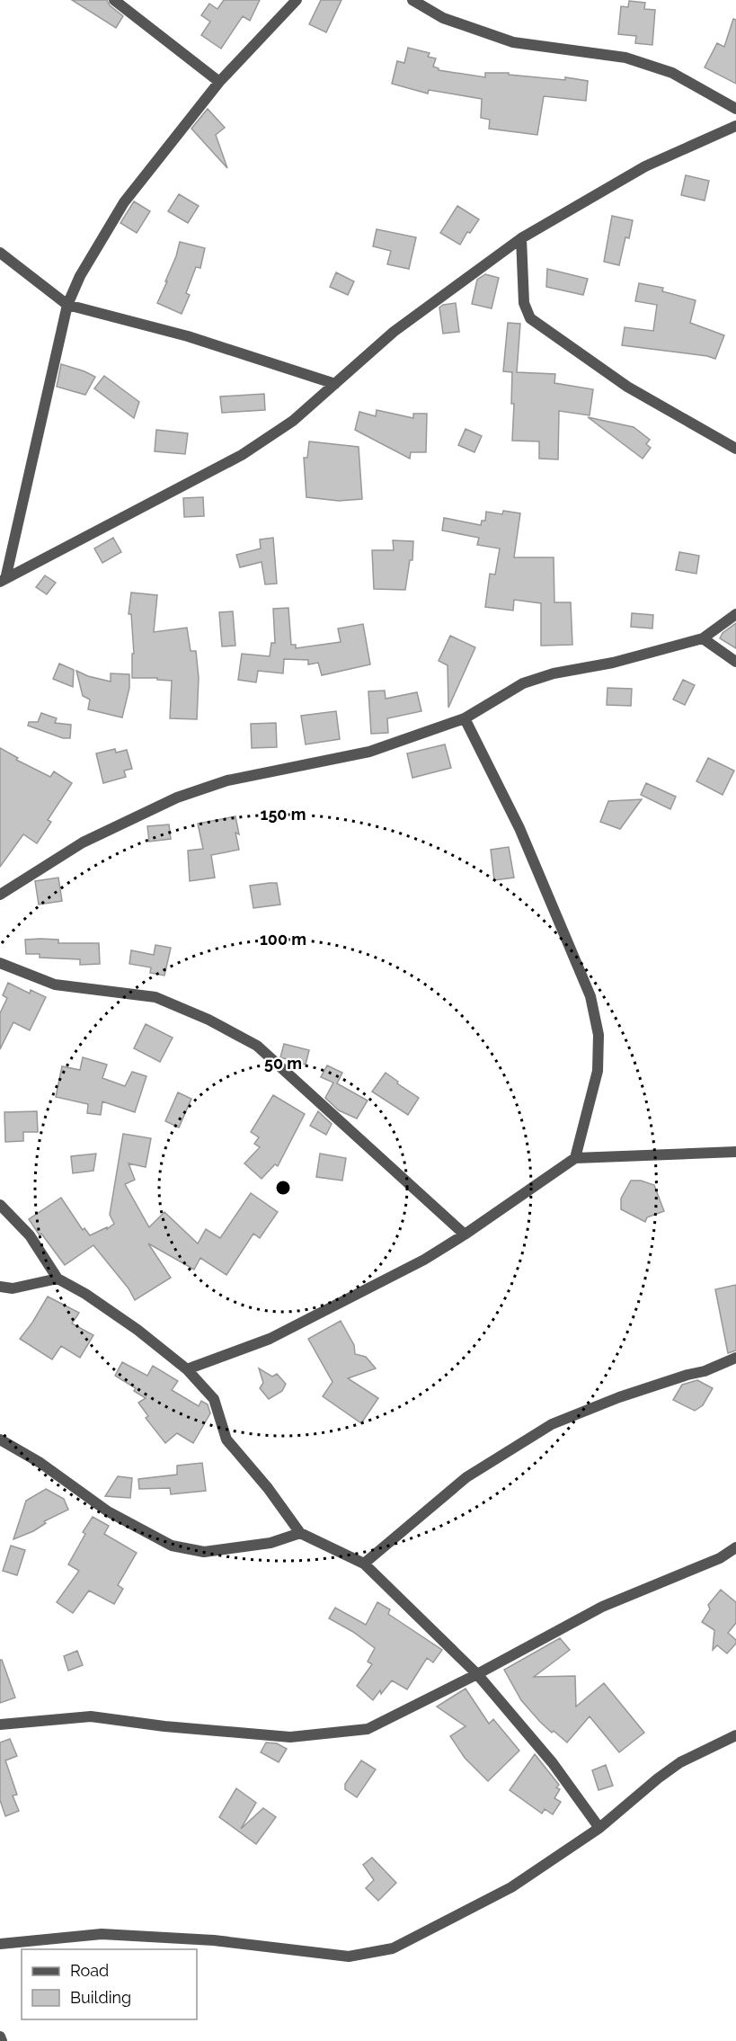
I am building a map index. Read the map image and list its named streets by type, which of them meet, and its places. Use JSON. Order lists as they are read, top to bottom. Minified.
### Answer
{"legend":["Road","Building"],"rings":["150 m","100 m","50 m"]}
